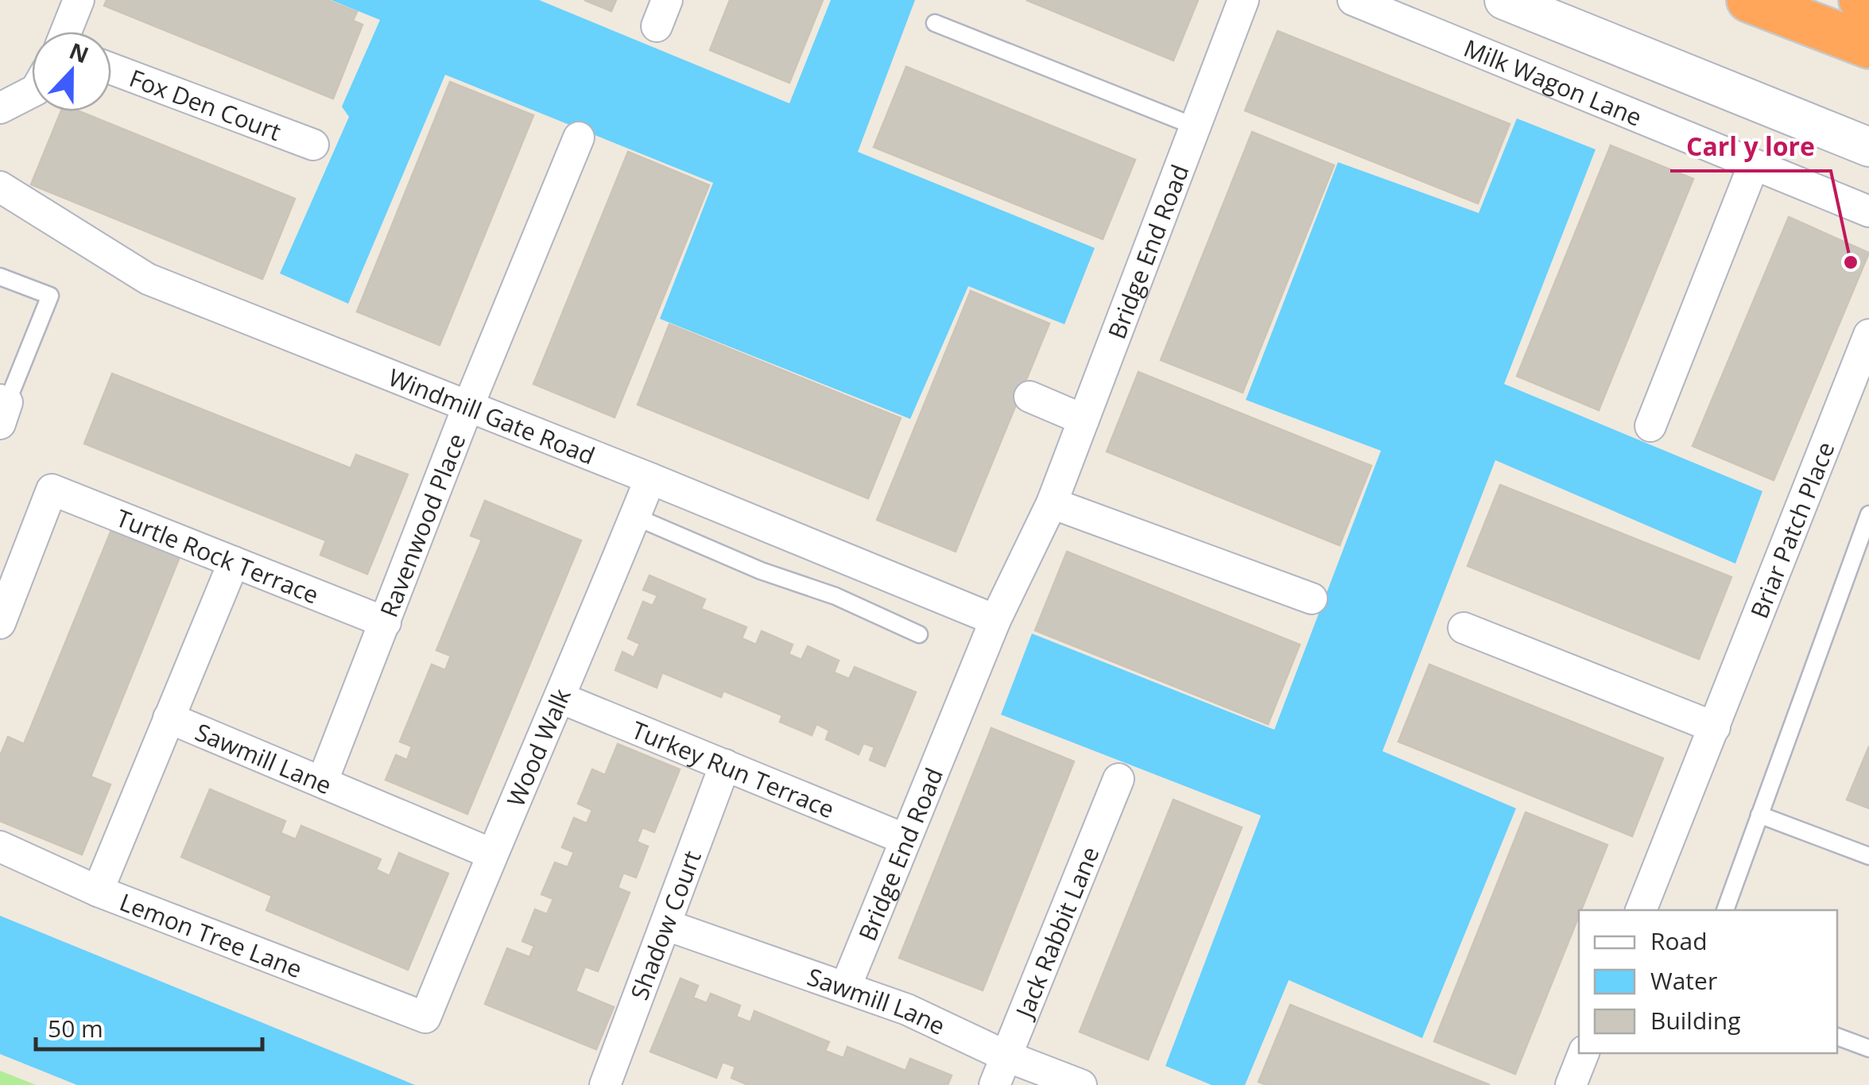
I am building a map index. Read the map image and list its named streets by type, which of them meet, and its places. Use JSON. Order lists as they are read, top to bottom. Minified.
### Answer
{"streets":{"street":["Milk Wagon Lane","Fox Den Court","Bridge End Road","Windmill Gate Road","Ravenwood Place","Briar Patch Place","Turtle Rock Terrace","Wood Walk","Sawmill Lane","Turkey Run Terrace","Shadow Court","Jack Rabbit Lane","Lemon Tree Lane"]},"crossings":[["Bridge End Road","Windmill Gate Road"],["Bridge End Road","Sawmill Lane"],["Bridge End Road","Turkey Run Terrace"],["Windmill Gate Road","Ravenwood Place"],["Windmill Gate Road","Wood Walk"],["Ravenwood Place","Turtle Rock Terrace"],["Ravenwood Place","Sawmill Lane"],["Wood Walk","Sawmill Lane"],["Wood Walk","Turkey Run Terrace"],["Wood Walk","Lemon Tree Lane"],["Sawmill Lane","Shadow Court"],["Sawmill Lane","Jack Rabbit Lane"],["Turkey Run Terrace","Shadow Court"]],"places":["Carl y lore"],"legend":["Road","Water","Building"],"scale_bar":"50 m","north":"top"}
